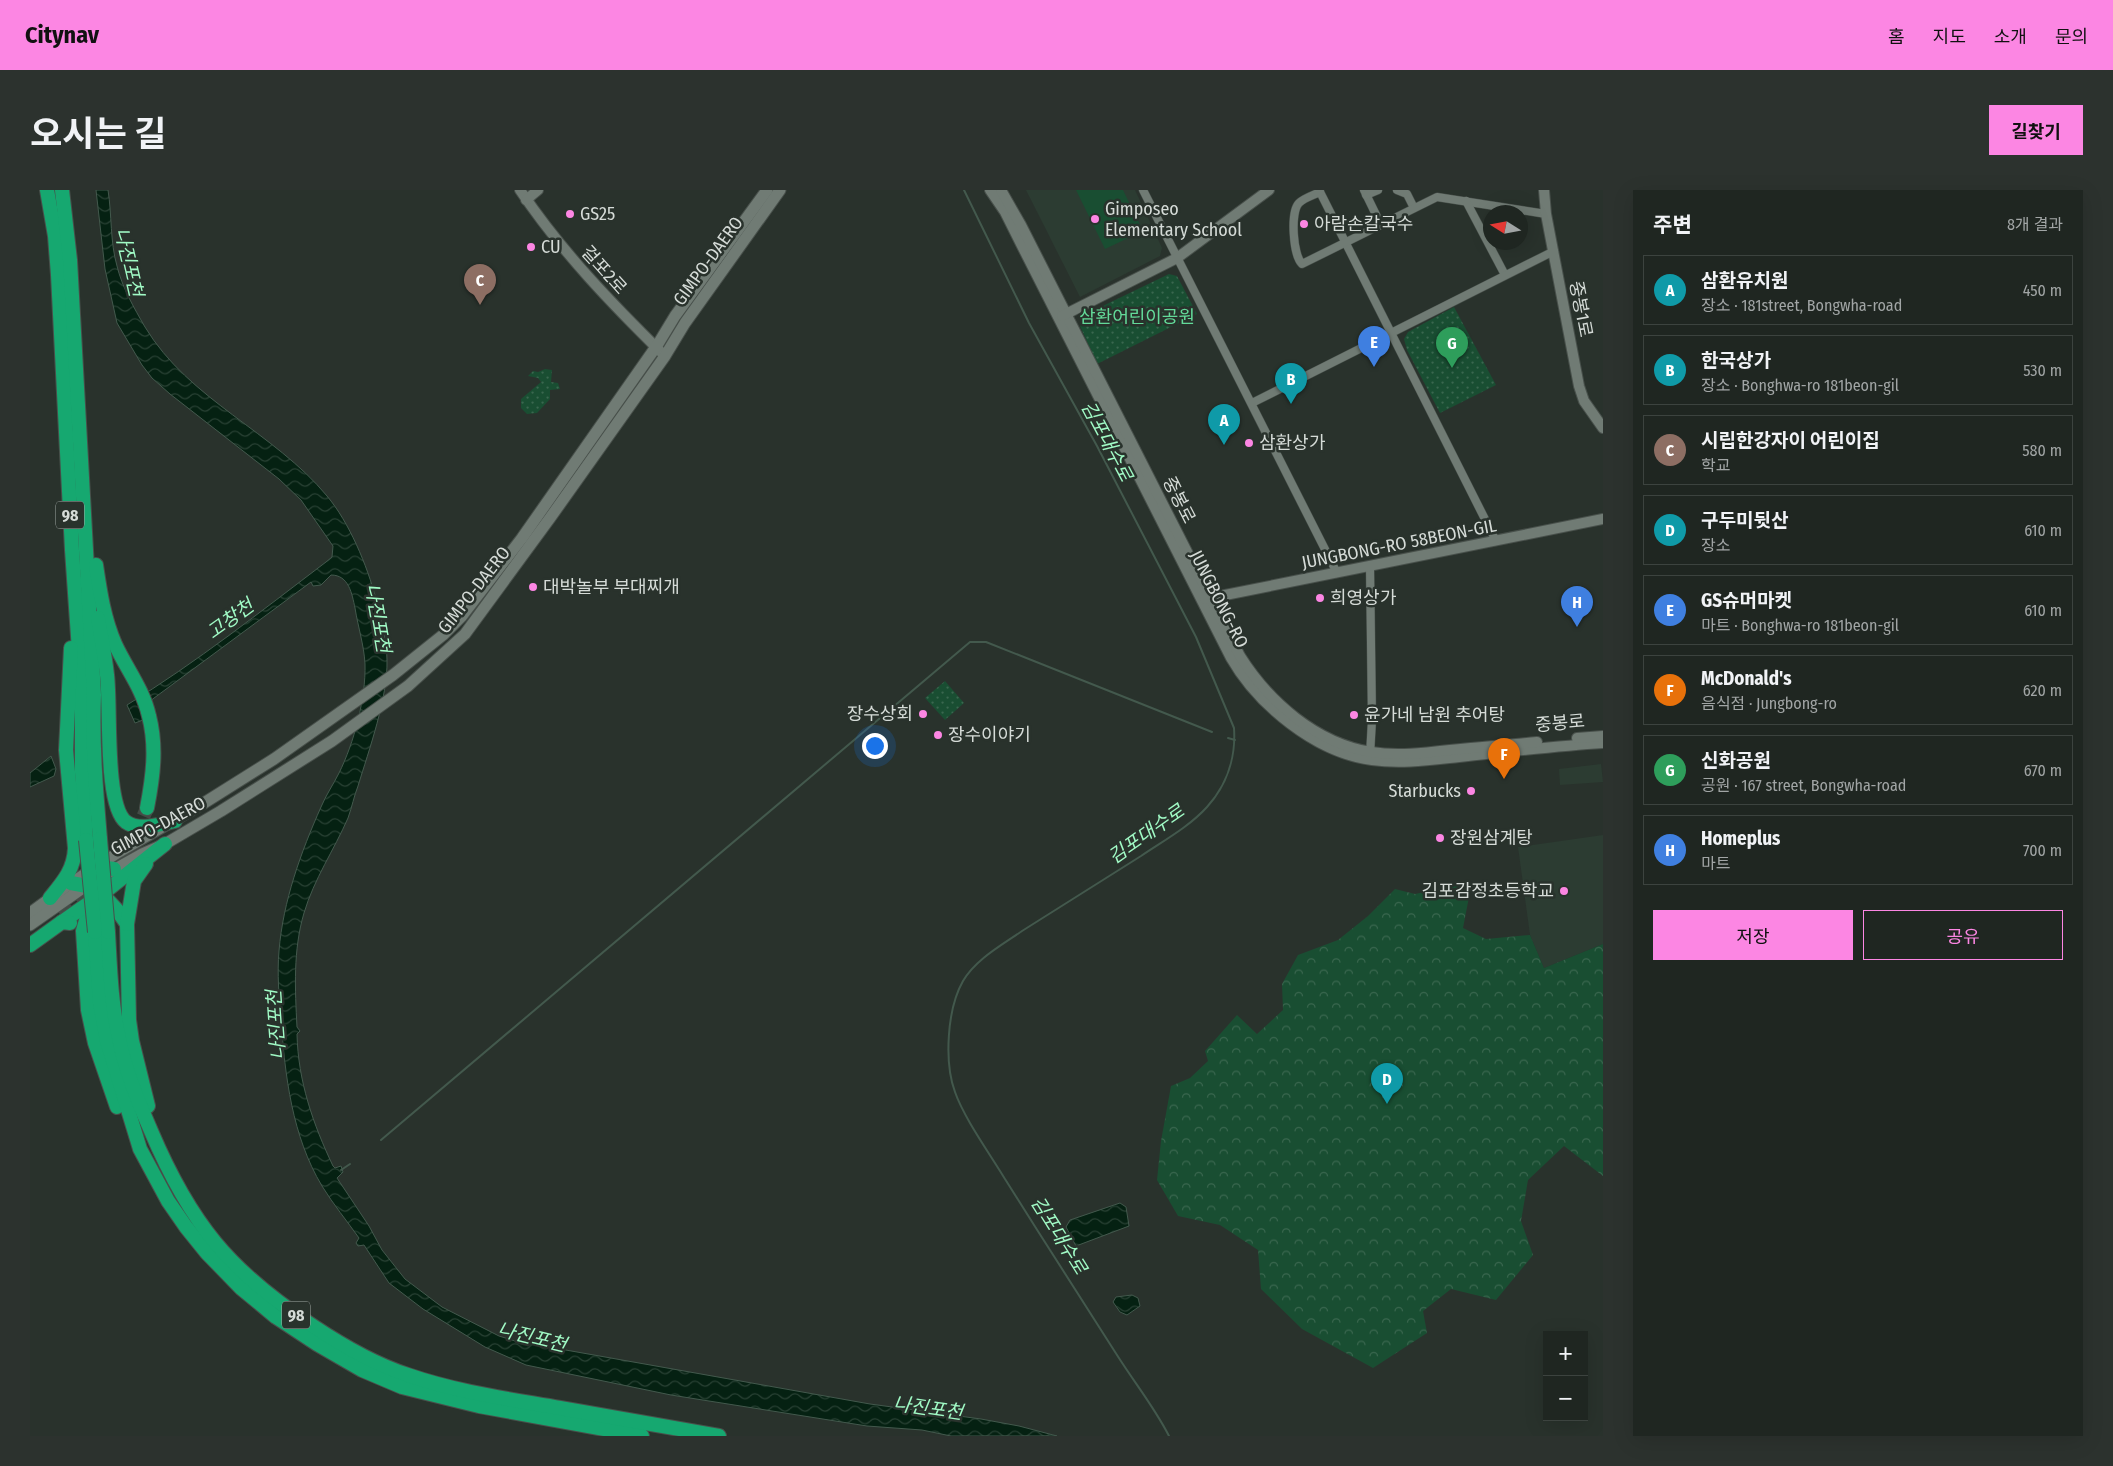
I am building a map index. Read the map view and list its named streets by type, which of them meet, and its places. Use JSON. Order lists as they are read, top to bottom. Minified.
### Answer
{"streets":{"highway":["98"],"main road":["GIMPO-DAERO"],"street":["걸포2로","중봉1로","중봉로","JUNGBONG-RO 58BEON-GIL","JUNGBONG-RO"]},"crossings":[["GIMPO-DAERO","걸포2로"],["중봉로","JUNGBONG-RO"],["JUNGBONG-RO 58BEON-GIL","JUNGBONG-RO"]],"water":["나진포천","김포대수로","고창천"],"parks":["삼환어린이공원"],"places":["GS25","Gimposeo Elementary School","아람손칼국수","CU","삼환상가","대박놀부 부대찌개","희영상가","장수상회","윤가네 남원 추어탕","장수이야기","Starbucks","장원삼계탕","김포감정초등학교"],"north":"left","page":{"header":"Citynav","nav":["홈","지도","소개","문의"],"title":"오시는 길","buttons":["길찾기",["저장","공유"]],"heading":["주변","8개 결과"],"list":[{"mark":"A","name":"삼환유치원","note":"장소 · 181street, Bongwha-road","value":"450 m"},{"mark":"B","name":"한국상가","note":"장소 · Bonghwa-ro 181beon-gil","value":"530 m"},{"mark":"C","name":"시립한강자이 어린이집","note":"학교","value":"580 m"},{"mark":"D","name":"구두미뒷산","note":"장소","value":"610 m"},{"mark":"E","name":"GS슈머마켓","note":"마트 · Bonghwa-ro 181beon-gil","value":"610 m"},{"mark":"F","name":"McDonald's","note":"음식점 · Jungbong-ro","value":"620 m"},{"mark":"G","name":"신화공원","note":"공원 · 167 street, Bongwha-road","value":"670 m"},{"mark":"H","name":"Homeplus","note":"마트","value":"700 m"}],"pins":["C","E","G","B","A","H","F","D"],"map_buttons":["+","−"]}}
